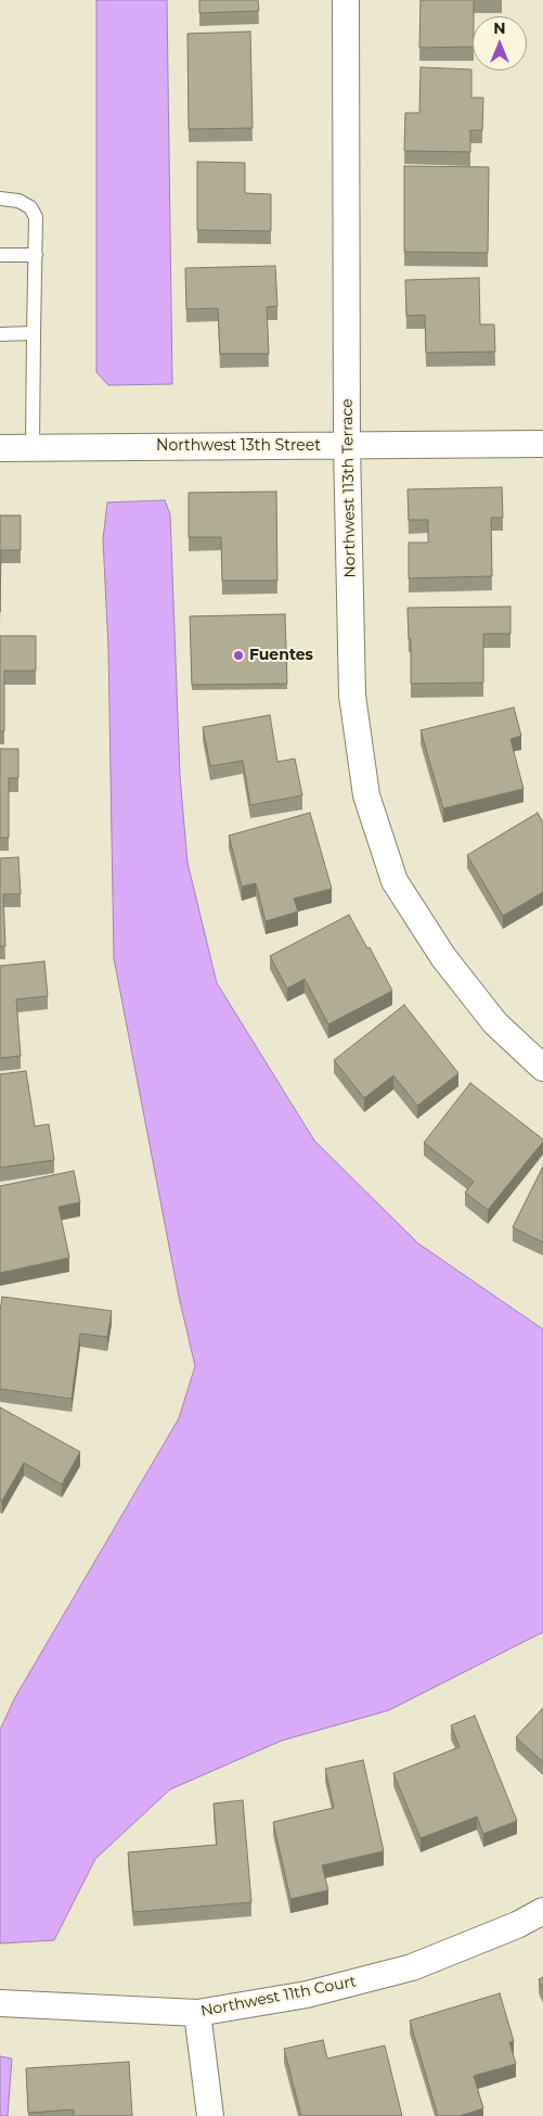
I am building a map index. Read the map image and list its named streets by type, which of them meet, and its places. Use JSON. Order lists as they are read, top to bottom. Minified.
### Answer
{"streets":{"street":["Northwest 13th Street","Northwest 113th Terrace","Northwest 11th Court"]},"crossings":[["Northwest 13th Street","Northwest 113th Terrace"]],"places":["Fuentes"],"north":"top"}
